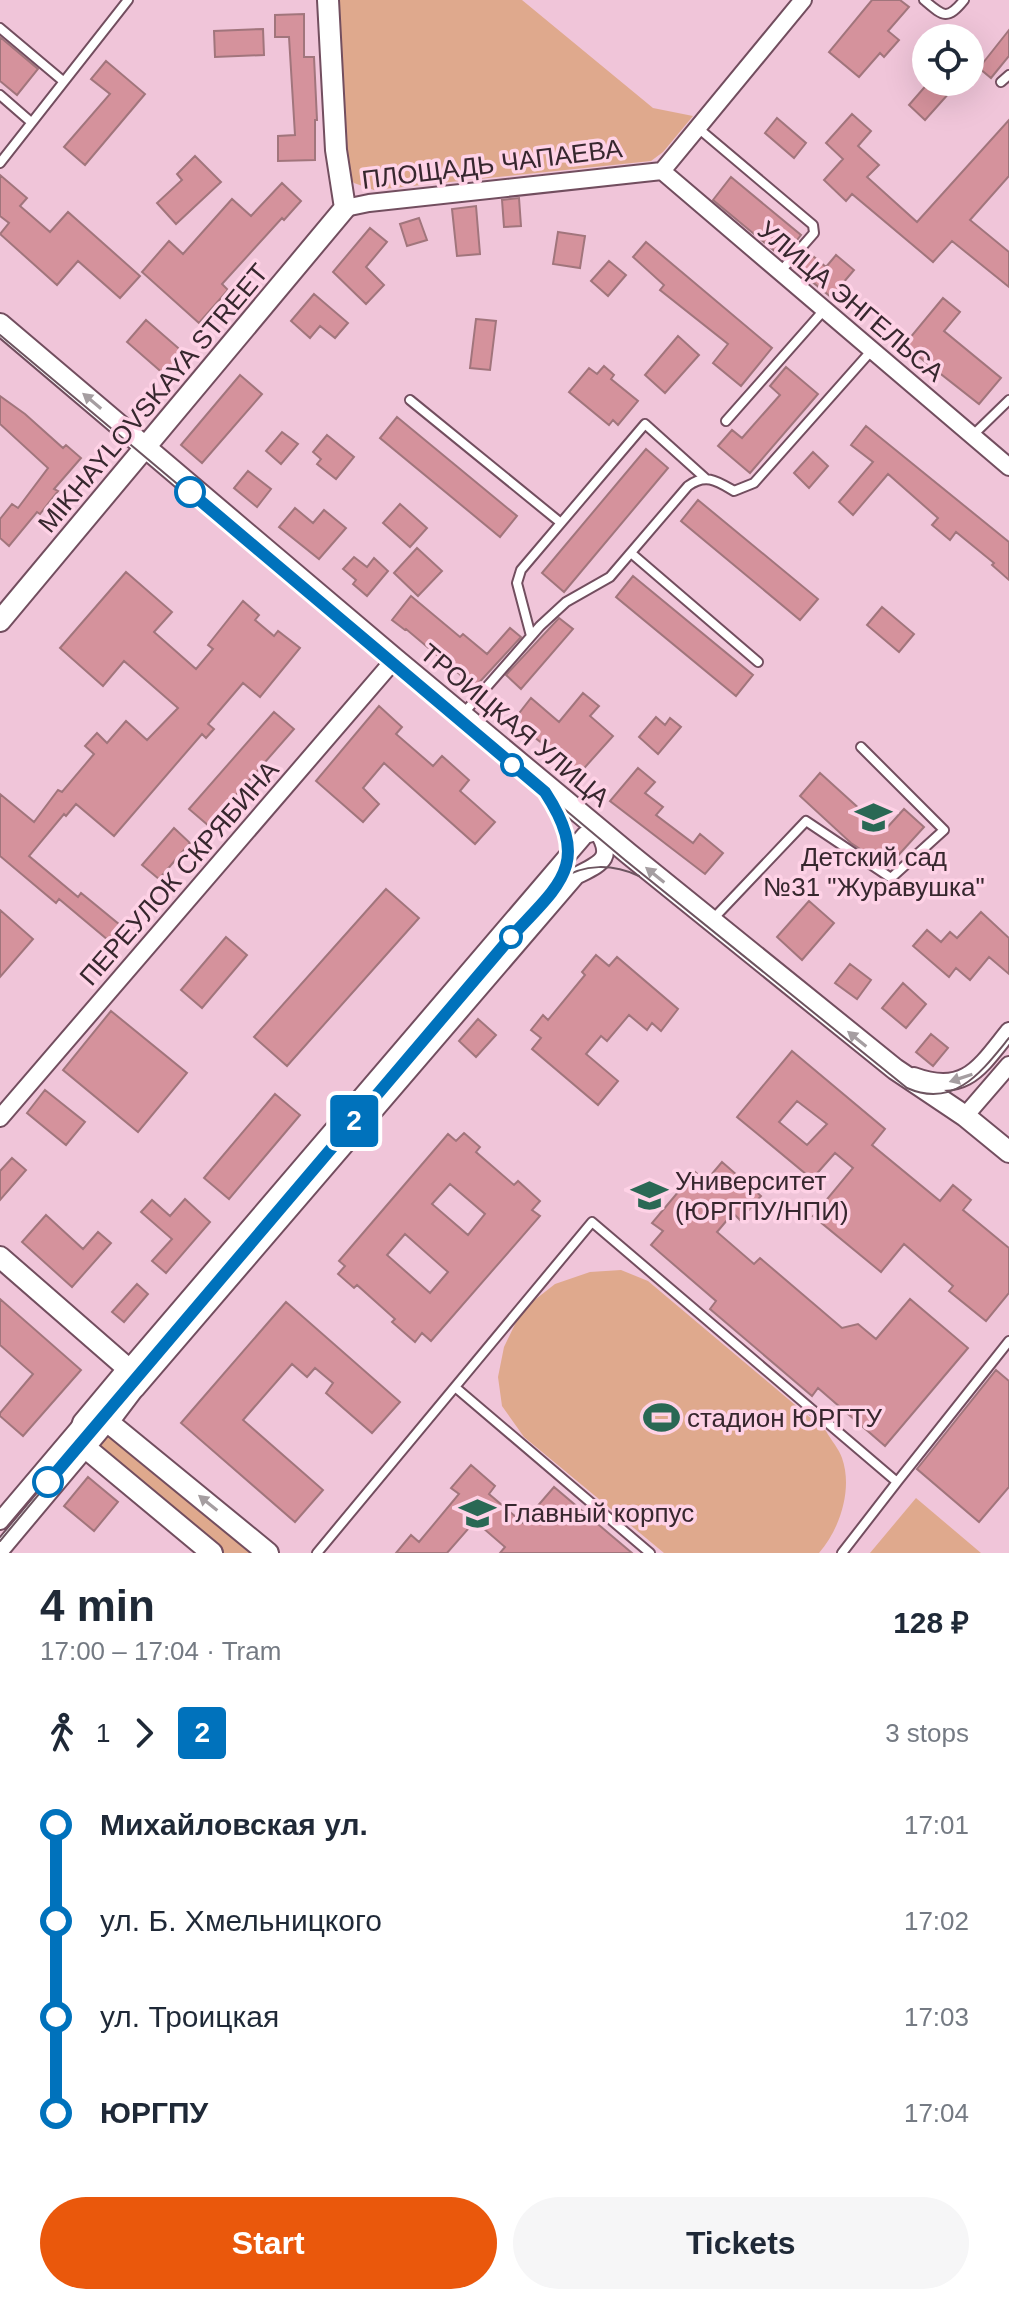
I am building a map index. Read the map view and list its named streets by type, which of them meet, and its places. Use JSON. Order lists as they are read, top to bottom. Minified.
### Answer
{"streets":{"street":["ПЛОЩАДЬ ЧАПАЕВА","УЛИЦА ЭНГЕЛЬСА","MIKHAYLOVSKAYA STREET","ТРОИЦКАЯ УЛИЦА","ПЕРЕУЛОК СКРЯБИНА"]},"crossings":[["ПЛОЩАДЬ ЧАПАЕВА","УЛИЦА ЭНГЕЛЬСА"],["ПЛОЩАДЬ ЧАПАЕВА","MIKHAYLOVSKAYA STREET"],["MIKHAYLOVSKAYA STREET","ТРОИЦКАЯ УЛИЦА"],["ТРОИЦКАЯ УЛИЦА","ПЕРЕУЛОК СКРЯБИНА"]],"one_way":["ТРОИЦКАЯ УЛИЦА"],"places":{"school or university":["Детский сад №31 \"Журавушка\"","Университет (ЮРГПУ/НПИ)","Главный корпус"],"sports":["стадион ЮРГТУ"]},"lines":["tram line 2"],"page":{"on_map":"2","heading":["4 min","17:00 – 17:04 · Tram","128 ₽"],"legs":["1","2","3 stops"],"list":[{"name":"Михайловская ул.","value":"17:01"},{"name":"ул. Б. Хмельницкого","value":"17:02"},{"name":"ул. Троицкая","value":"17:03"},{"name":"ЮРГПУ","value":"17:04"}],"buttons":["Start","Tickets"]}}
